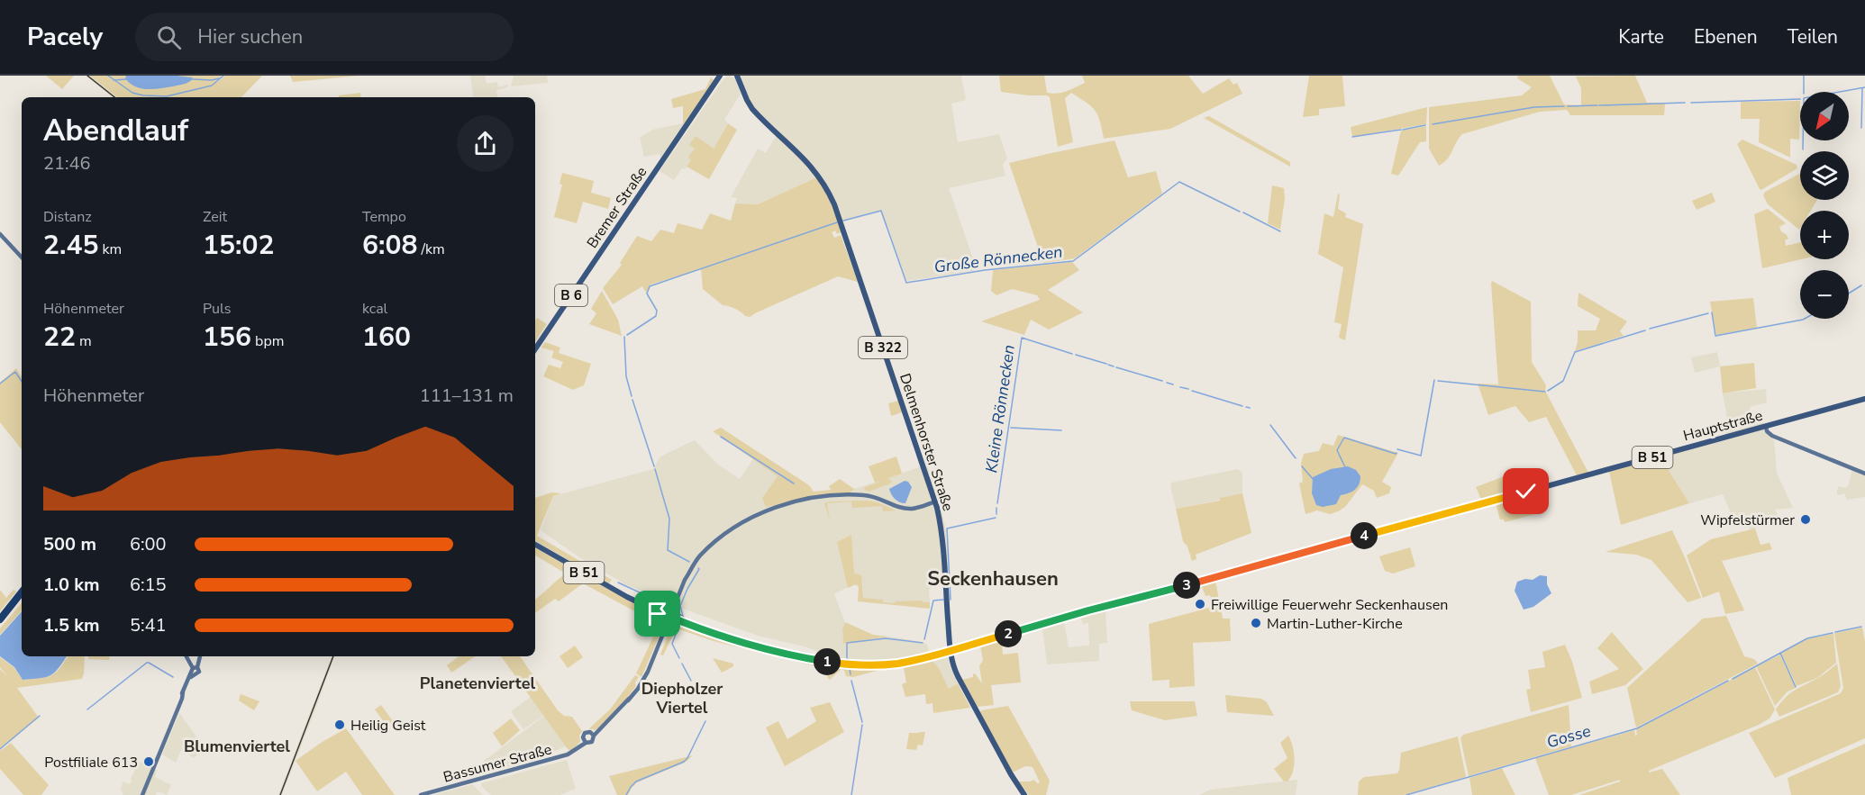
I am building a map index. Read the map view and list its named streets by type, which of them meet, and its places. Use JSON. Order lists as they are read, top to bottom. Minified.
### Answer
{"streets":{"main road":["Bremer Straße","B 6","B 322","Hauptstraße","Delmenhorster Straße","B 51"],"street":["Bassumer Straße"]},"crossings":[["Hauptstraße","B 51"],["Delmenhorster Straße","B 51"]],"districts":["Seckenhausen","Planetenviertel","Diepholzer Viertel","Blumenviertel"],"water":["Große Rönnecken","Kleine Rönnecken","Gosse"],"places":["Wipfelstürmer","Freiwillige Feuerwehr Seckenhausen","Martin-Luther-Kirche","Heilig Geist","Postfiliale 613"],"north":"bottom left","page":{"header":"Pacely","search":"Hier suchen","nav":["Karte","Ebenen","Teilen"],"map_buttons":["+","−"],"heading":["Abendlauf","21:46"],"stats":[["Distanz","2.45 km"],["Zeit","15:02"],["Tempo","6:08 /km"],["Höhenmeter","22 m"],["Puls","156 bpm"],["kcal","160"]],"chart":["Höhenmeter","111–131 m"],"pins":["4","3","2","1"],"list":[{"name":"500 m","note":"6:00"},{"name":"1.0 km","note":"6:15"},{"name":"1.5 km","note":"5:41"}]}}
